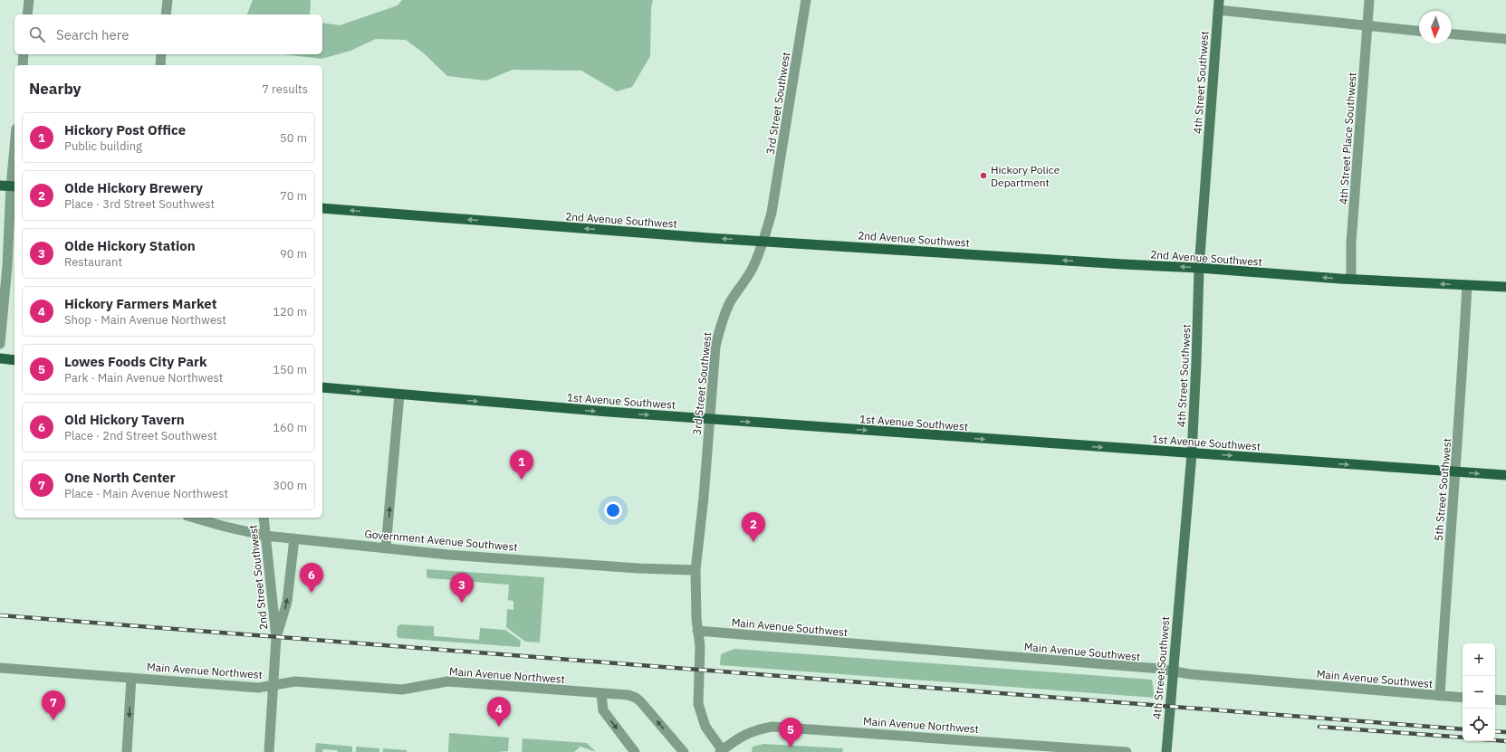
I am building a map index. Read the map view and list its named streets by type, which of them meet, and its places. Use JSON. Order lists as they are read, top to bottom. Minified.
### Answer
{"streets":{"main road":["4th Street Southwest","2nd Avenue Southwest","1st Avenue Southwest"],"street":["3rd Street Southwest","4th Street Place Southwest","5th Street Southwest","Government Avenue Southwest","2nd Street Southwest","Main Avenue Southwest","Main Avenue Northwest"]},"crossings":[["4th Street Southwest","2nd Avenue Southwest"],["4th Street Southwest","1st Avenue Southwest"],["4th Street Southwest","Main Avenue Southwest"],["3rd Street Southwest","2nd Avenue Southwest"],["3rd Street Southwest","1st Avenue Southwest"],["3rd Street Southwest","Government Avenue Southwest"],["3rd Street Southwest","Main Avenue Southwest"],["3rd Street Southwest","Main Avenue Northwest"],["4th Street Place Southwest","2nd Avenue Southwest"],["2nd Avenue Southwest","5th Street Southwest"],["1st Avenue Southwest","5th Street Southwest"],["5th Street Southwest","Main Avenue Southwest"],["Government Avenue Southwest","2nd Street Southwest"],["2nd Street Southwest","Main Avenue Northwest"]],"one_way":["2nd Avenue Southwest","1st Avenue Southwest"],"places":["Hickory Police Department"],"north":"bottom","page":{"search":"Search here","heading":["Nearby","7 results"],"list":[{"mark":"1","name":"Hickory Post Office","note":"Public building","value":"50 m"},{"mark":"2","name":"Olde Hickory Brewery","note":"Place · 3rd Street Southwest","value":"70 m"},{"mark":"3","name":"Olde Hickory Station","note":"Restaurant","value":"90 m"},{"mark":"4","name":"Hickory Farmers Market","note":"Shop · Main Avenue Northwest","value":"120 m"},{"mark":"5","name":"Lowes Foods City Park","note":"Park · Main Avenue Northwest","value":"150 m"},{"mark":"6","name":"Old Hickory Tavern","note":"Place · 2nd Street Southwest","value":"160 m"},{"mark":"7","name":"One North Center","note":"Place · Main Avenue Northwest","value":"300 m"}],"pins":["1","2","6","3","7","4","5"],"map_buttons":["+","−"]}}
